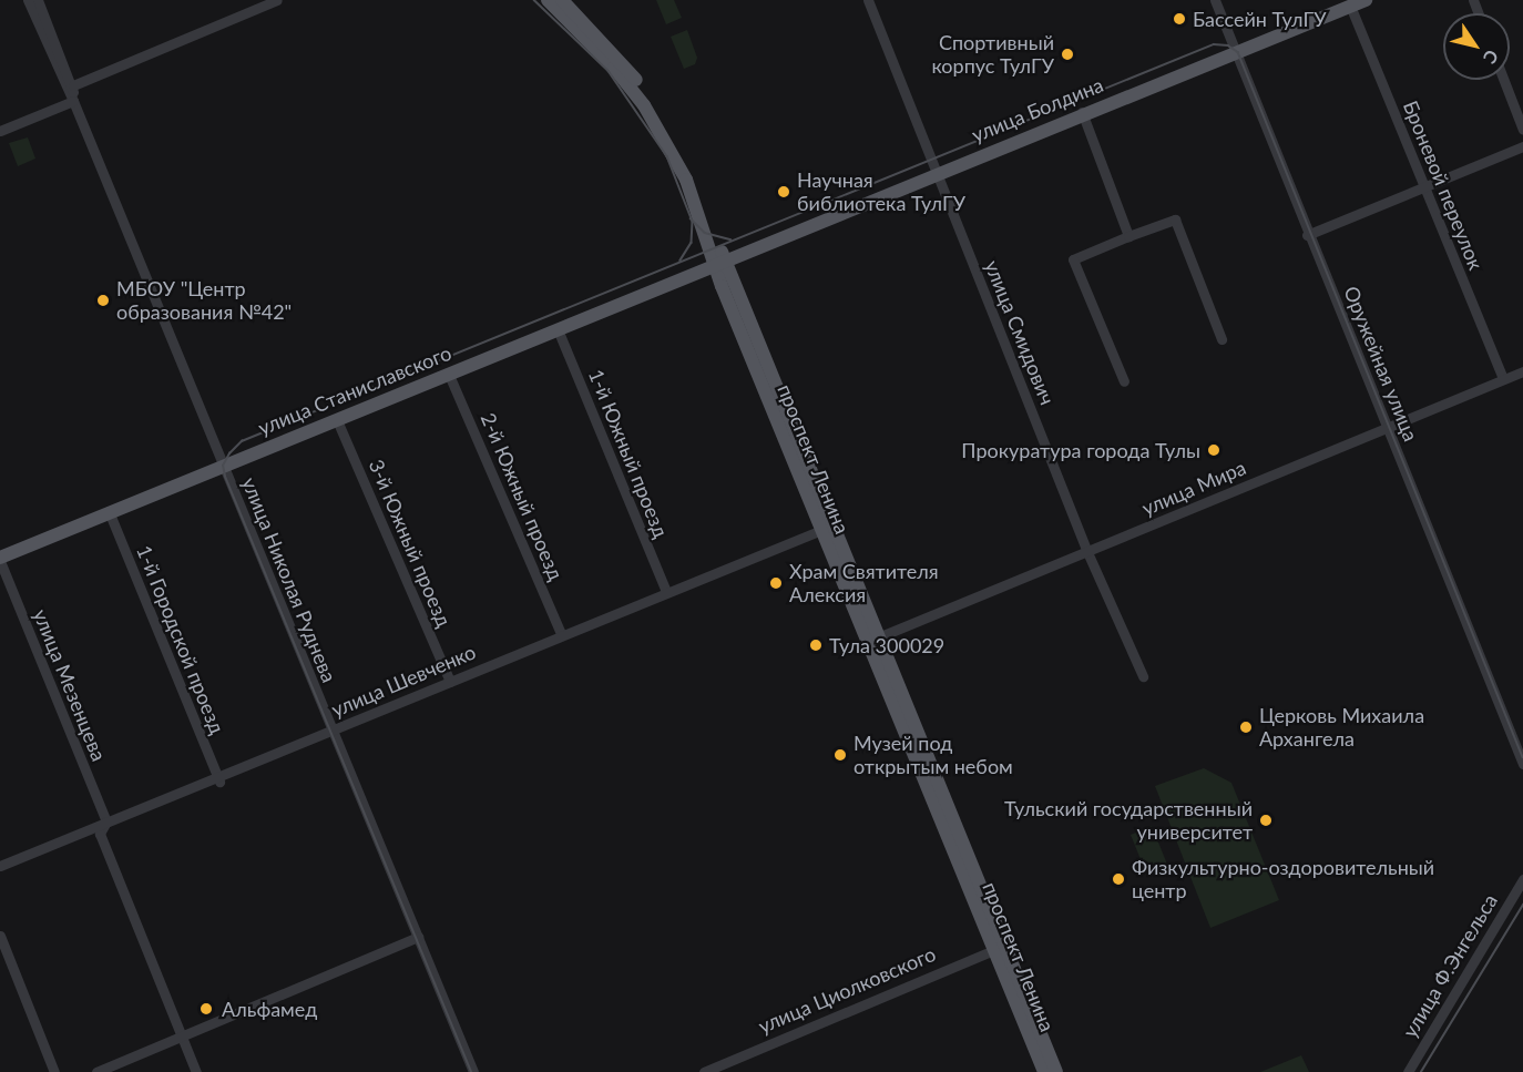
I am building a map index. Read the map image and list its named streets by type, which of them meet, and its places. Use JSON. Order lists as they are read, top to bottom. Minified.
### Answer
{"streets":{"main road":["улица Болдина","улица Станиславского","проспект Ленина"],"street":["Броневой переулок","улица Смидович","Оружейная улица","1-й Южный проезд","улица Мира","2-й Южный проезд","3-й Южный проезд","улица Николая Руднева","1-й Городской проезд","улица Шевченко","улица Мезенцева","улица Ф.Энгельса","улица Циолковского"]},"crossings":[["улица Болдина","Броневой переулок"],["улица Болдина","улица Смидович"],["улица Болдина","Оружейная улица"],["улица Болдина","улица Станиславского"],["улица Болдина","проспект Ленина"],["Броневой переулок","улица Мира"],["улица Смидович","улица Мира"],["Оружейная улица","улица Мира"],["улица Станиславского","1-й Южный проезд"],["улица Станиславского","проспект Ленина"],["улица Станиславского","2-й Южный проезд"],["улица Станиславского","3-й Южный проезд"],["улица Станиславского","улица Николая Руднева"],["улица Станиславского","1-й Городской проезд"],["улица Станиславского","улица Мезенцева"],["1-й Южный проезд","улица Шевченко"],["проспект Ленина","улица Мира"],["проспект Ленина","улица Шевченко"],["проспект Ленина","улица Циолковского"],["2-й Южный проезд","улица Шевченко"],["3-й Южный проезд","улица Шевченко"],["улица Николая Руднева","улица Шевченко"],["1-й Городской проезд","улица Шевченко"],["улица Шевченко","улица Мезенцева"]],"places":["Бассейн ТулГУ","Спортивный корпус ТулГУ","Научная библиотека ТулГУ","МБОУ \"Центр образования №42\"","Прокуратура города Тулы","Храм Святителя Алексия","Тула 300029","Церковь Михаила Архангела","Музей под открытым небом","Тульский государственный университет","Физкультурно-оздоровительный центр","Альфамед"],"north":"bottom right"}
